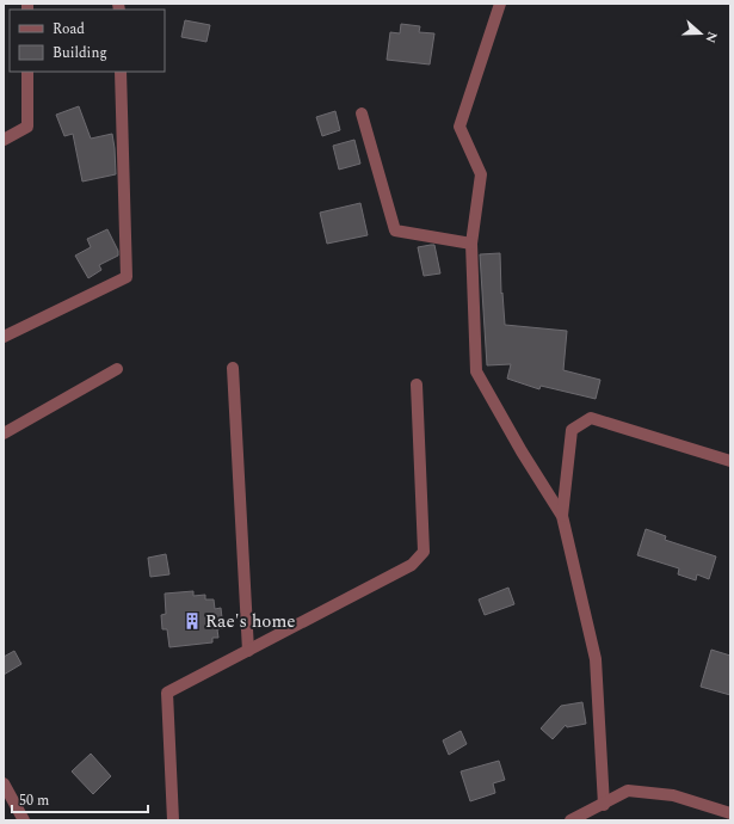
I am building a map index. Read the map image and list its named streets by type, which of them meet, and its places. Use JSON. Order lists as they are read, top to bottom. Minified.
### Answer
{"places":{"building":["Rae's home"]},"legend":["Road","Building"],"scale_bar":"50 m","north":"right"}
